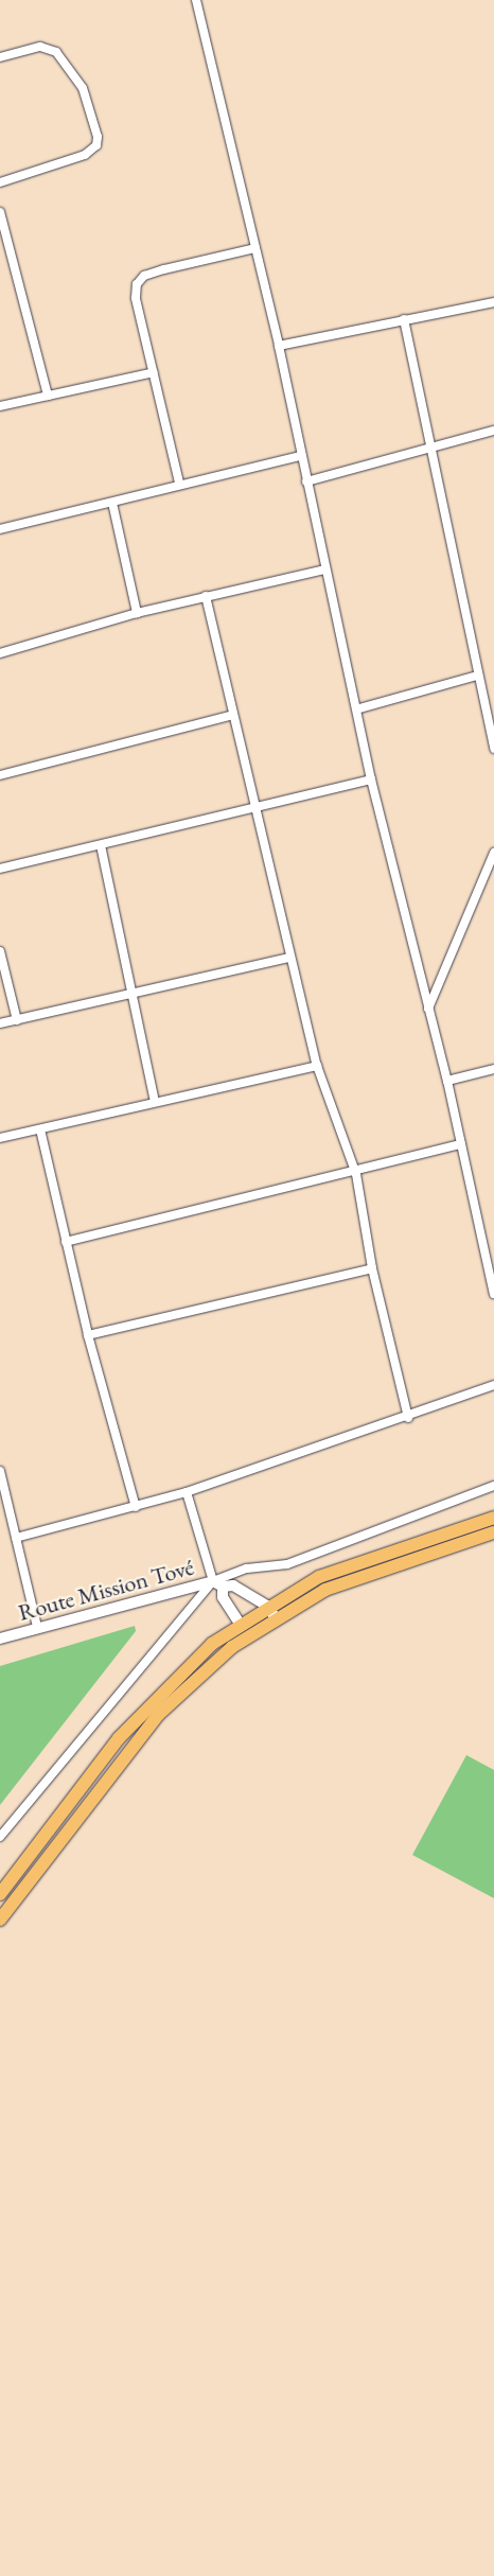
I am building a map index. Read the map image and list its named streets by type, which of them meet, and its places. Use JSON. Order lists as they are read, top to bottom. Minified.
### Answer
{"streets":{"street":["Route Mission Tové"]}}
